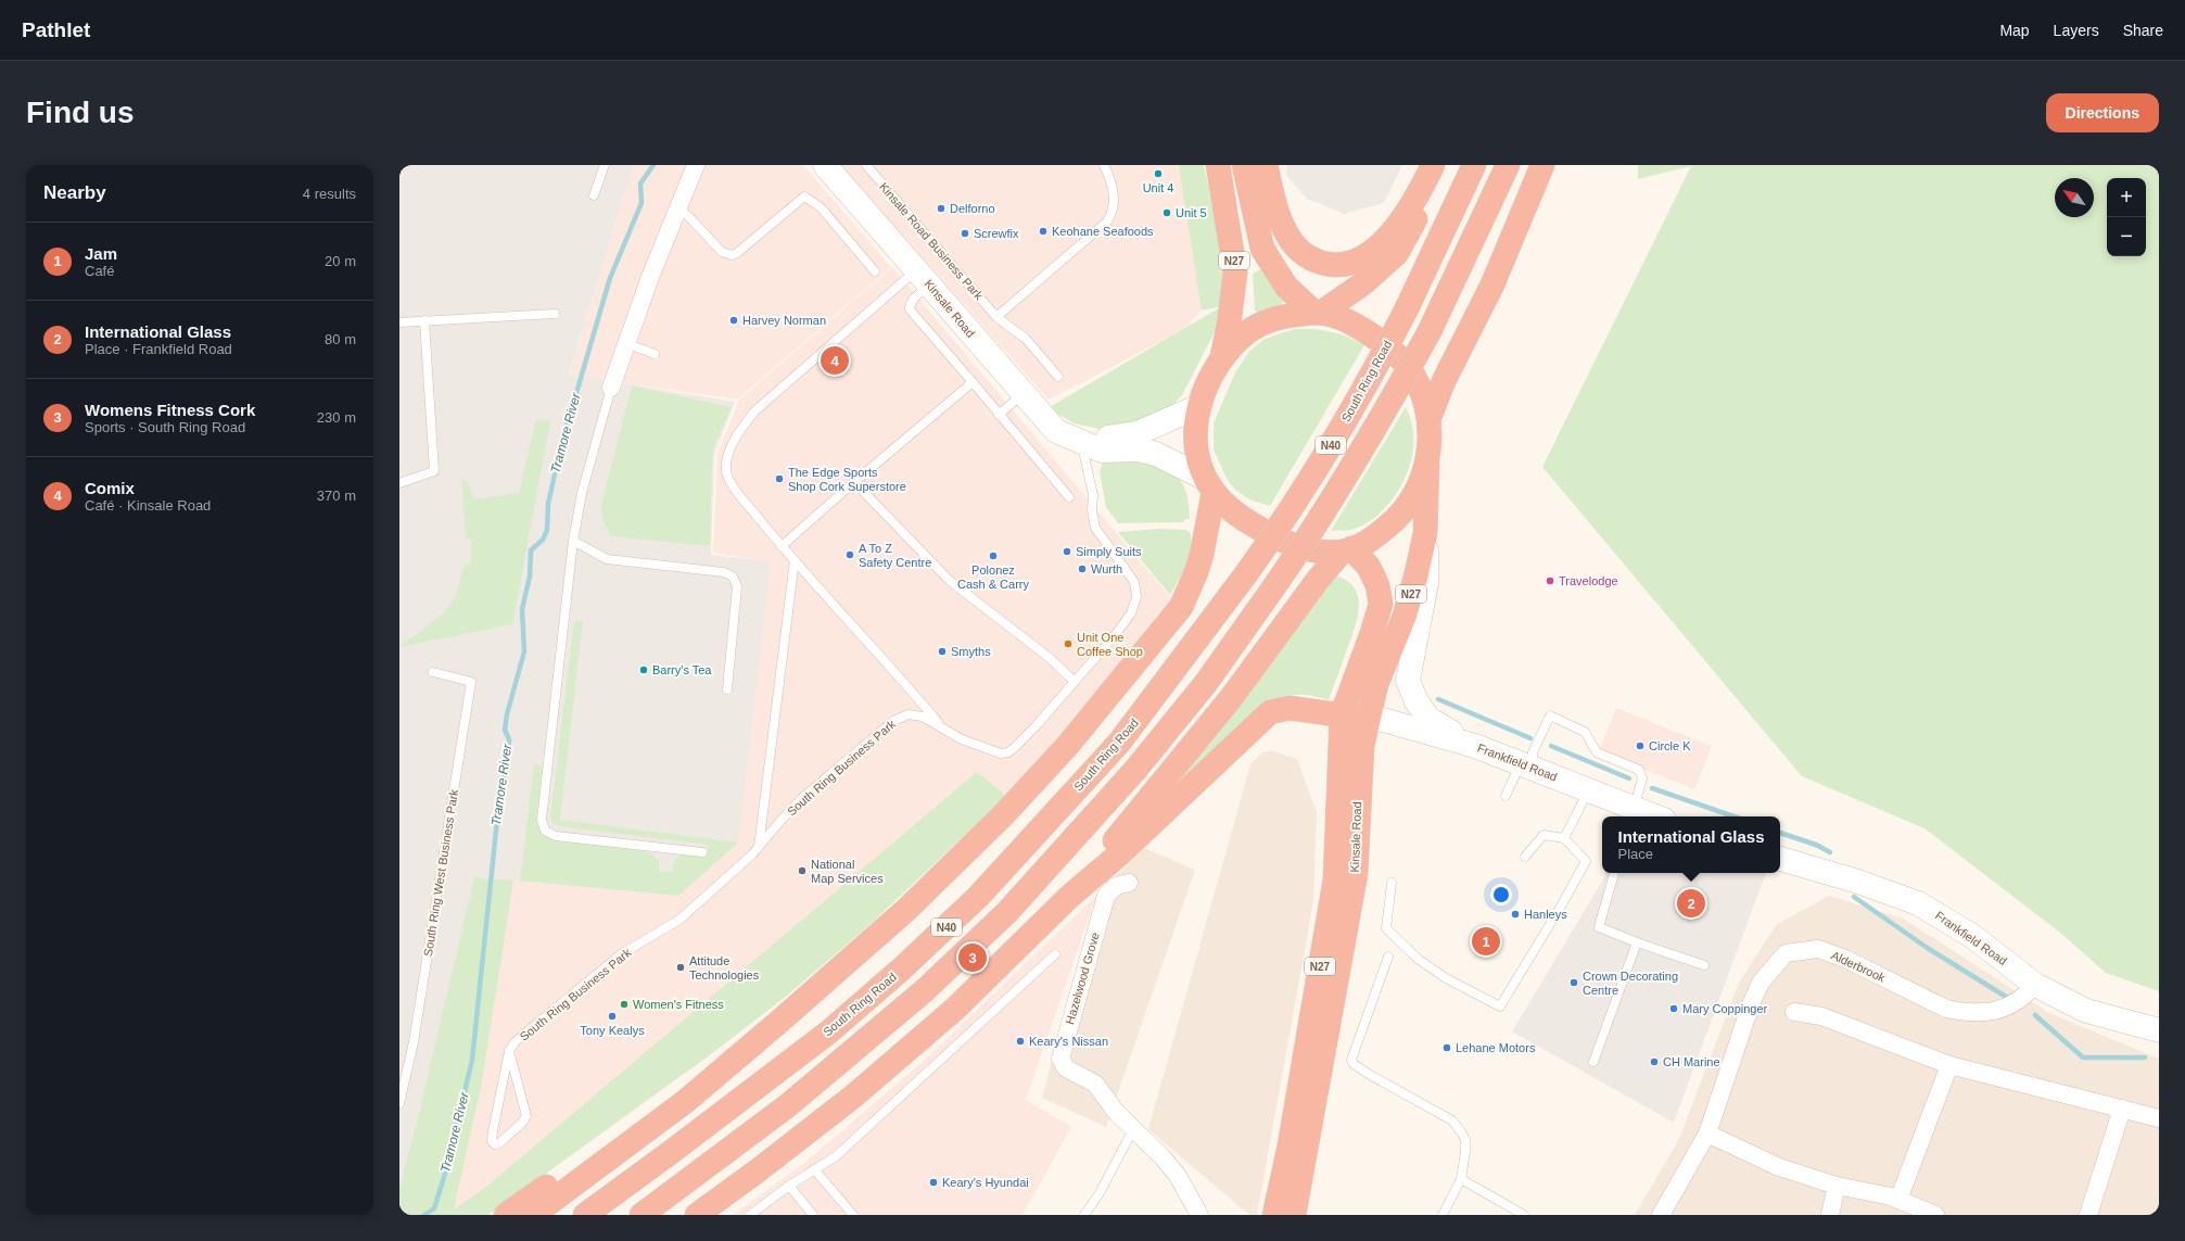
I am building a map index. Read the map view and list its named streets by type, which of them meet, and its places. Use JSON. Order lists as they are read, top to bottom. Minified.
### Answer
{"streets":{"highway":["N27","Kinsale Road","South Ring Road","N40"],"street":["Frankfield Road","Alderbrook","Hazelwood Grove"],"lane":["Kinsale Road Business Park","South Ring Business Park","South Ring West Business Park"]},"crossings":[["N27","Kinsale Road"],["Kinsale Road","Frankfield Road"],["Kinsale Road","South Ring Business Park"],["Frankfield Road","Alderbrook"]],"water":["Tramore River"],"places":["Unit 4","Delforno","Unit 5","Keohane Seafoods","Screwfix","Harvey Norman","The Edge Sports Shop Cork Superstore","Simply Suits","A To Z Safety Centre","Polonez Cash & Carry","Wurth","Travelodge","Unit One Coffee Shop","Smyths","Barry's Tea","Circle K","National Map Services","Hanleys","Attitude Technologies","Crown Decorating Centre","Women's Fitness","Mary Coppinger","Tony Kealys","Keary's Nissan","Lehane Motors","CH Marine","Keary's Hyundai"],"north":"top left","page":{"header":"Pathlet","nav":["Map","Layers","Share"],"buttons":"Directions","title":"Find us","heading":["Nearby","4 results"],"map_buttons":["+","−"],"list":[{"mark":"1","name":"Jam","note":"Café","value":"20 m"},{"mark":"2","name":"International Glass","note":"Place · Frankfield Road","value":"80 m"},{"mark":"3","name":"Womens Fitness Cork","note":"Sports · South Ring Road","value":"230 m"},{"mark":"4","name":"Comix","note":"Café · Kinsale Road","value":"370 m"}],"pins":["4","2","1","3"],"popup":["International Glass","Place"]}}
